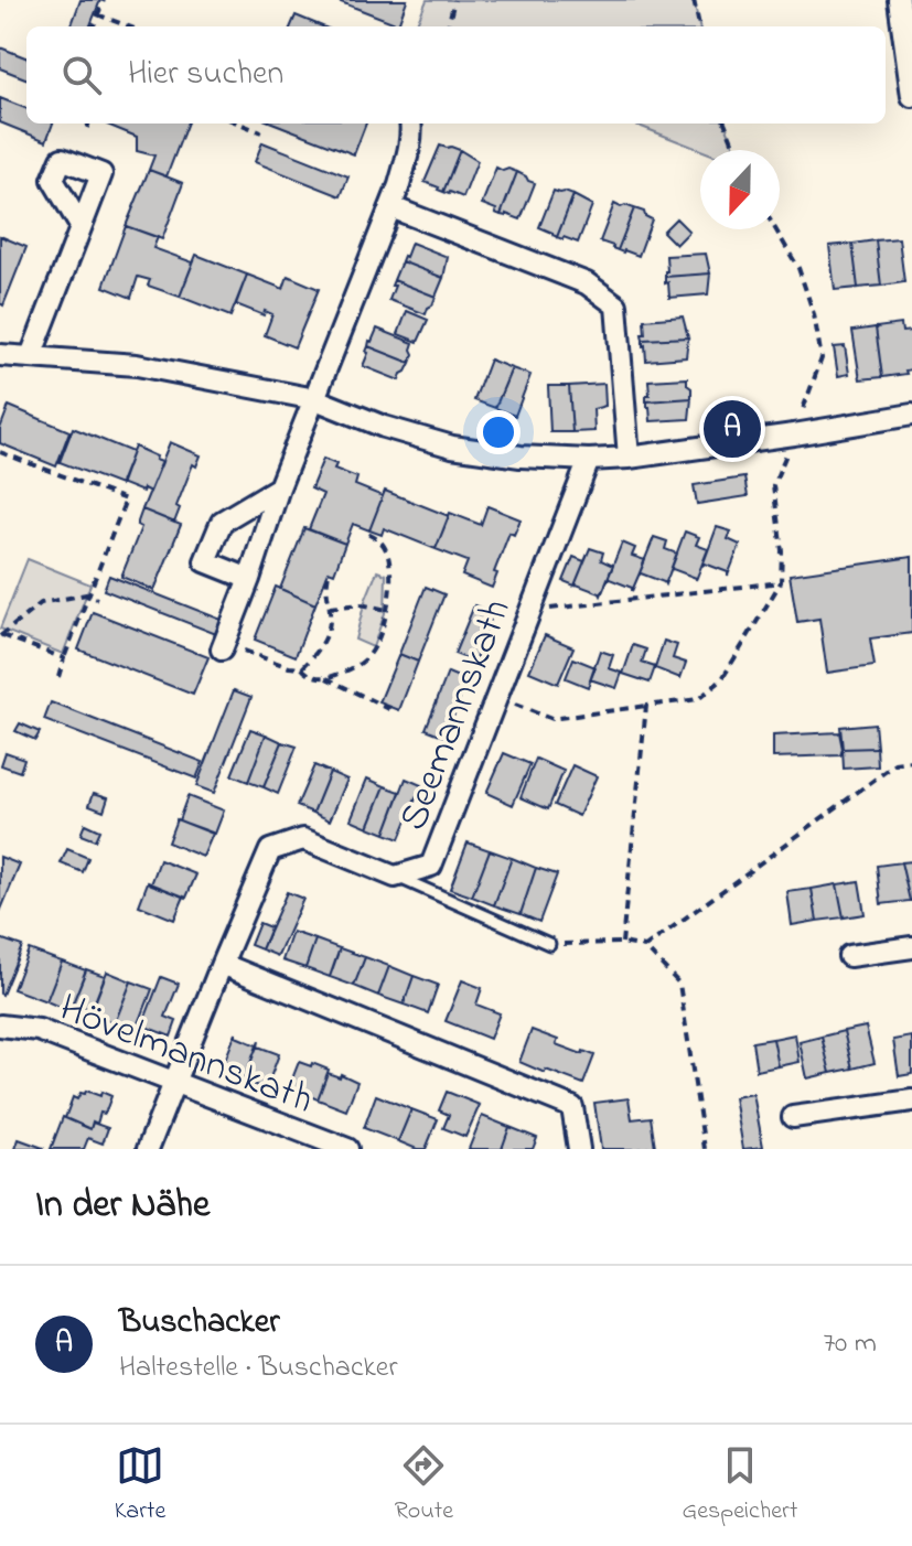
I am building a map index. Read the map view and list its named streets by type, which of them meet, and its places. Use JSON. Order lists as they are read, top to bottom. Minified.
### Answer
{"streets":{"street":["Seemannskath","Hövelmannskath"]},"crossings":[["Seemannskath","Hövelmannskath"]],"north":"bottom","page":{"search":"Hier suchen","pins":"A","heading":"In der Nähe","list":[{"mark":"A","name":"Buschacker","note":"Haltestelle · Buschacker","value":"70 m"}],"nav":["Karte","Route","Gespeichert"]}}
